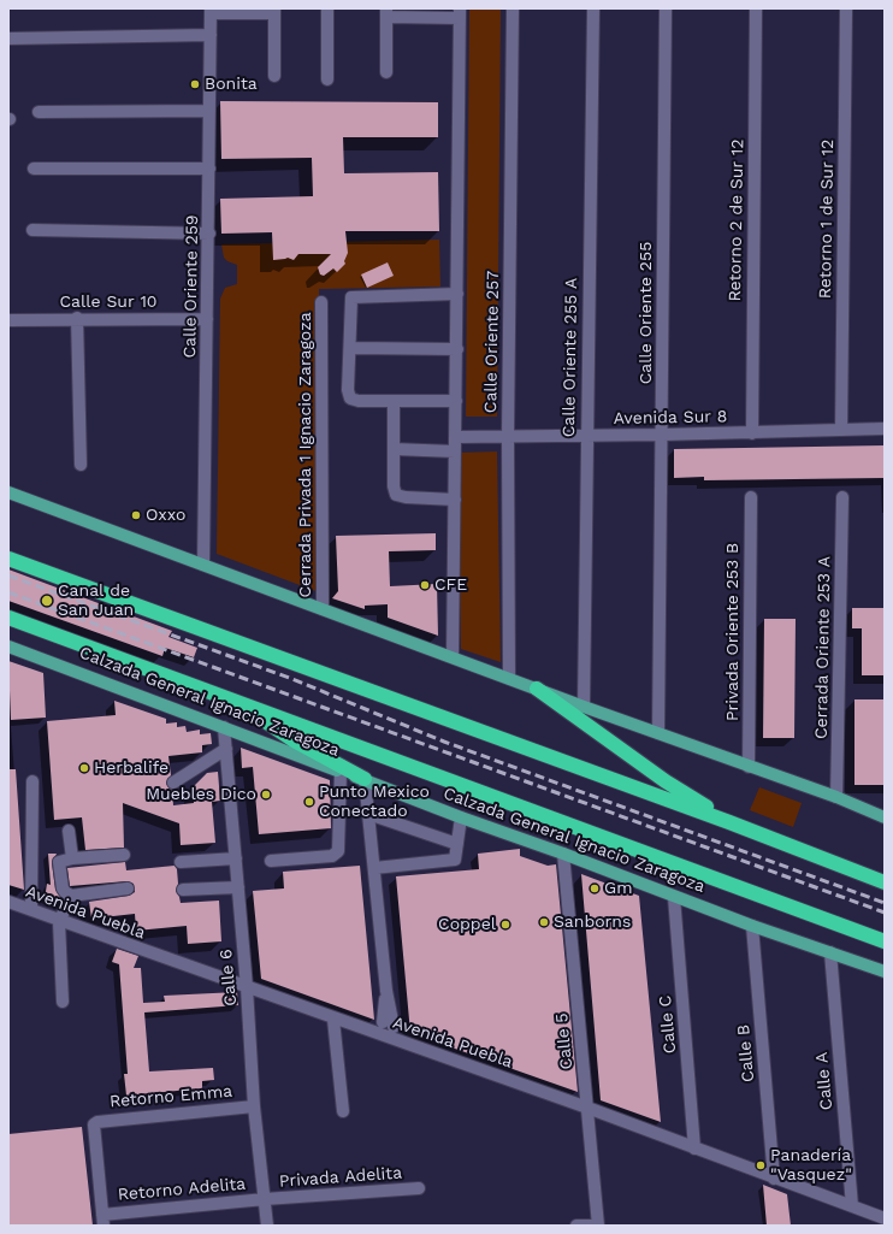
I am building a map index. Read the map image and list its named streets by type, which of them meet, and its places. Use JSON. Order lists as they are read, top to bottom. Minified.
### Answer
{"streets":{"highway":["Calzada General Ignacio Zaragoza"],"street":["Retorno 1 de Sur 12","Retorno 2 de Sur 12","Calle Oriente 259","Calle Sur 10","Calle Oriente 255","Calle Oriente 257","Calle Oriente 255 A","Avenida Sur 8","Cerrada Privada 1 Ignacio Zaragoza","Privada Oriente 253 B","Cerrada Oriente 253 A","Avenida Puebla","Calle 6","Calle C","Calle 5","Calle B","Calle A","Retorno Emma","Privada Adelita","Retorno Adelita"]},"crossings":[["Retorno 1 de Sur 12","Avenida Sur 8"],["Retorno 2 de Sur 12","Avenida Sur 8"],["Calle Oriente 259","Calle Sur 10"],["Calle Oriente 255","Avenida Sur 8"],["Calle Oriente 257","Avenida Sur 8"],["Calle Oriente 255 A","Avenida Sur 8"],["Calzada General Ignacio Zaragoza","Calle 6"],["Calzada General Ignacio Zaragoza","Calle C"],["Calzada General Ignacio Zaragoza","Calle 5"],["Calzada General Ignacio Zaragoza","Calle B"],["Calzada General Ignacio Zaragoza","Calle A"],["Avenida Puebla","Calle 6"],["Avenida Puebla","Calle C"],["Avenida Puebla","Calle 5"],["Avenida Puebla","Calle B"],["Avenida Puebla","Calle A"],["Calle 6","Retorno Emma"],["Calle 6","Privada Adelita"],["Calle 6","Retorno Adelita"],["Retorno Emma","Retorno Adelita"],["Privada Adelita","Retorno Adelita"]],"places":["Bonita","Oxxo","CFE","Canal de San Juan","Herbalife","Muebles Dico","Punto Mexico Conectado","Gm","Sanborns","Coppel","Panadería \"Vasquez\""]}
